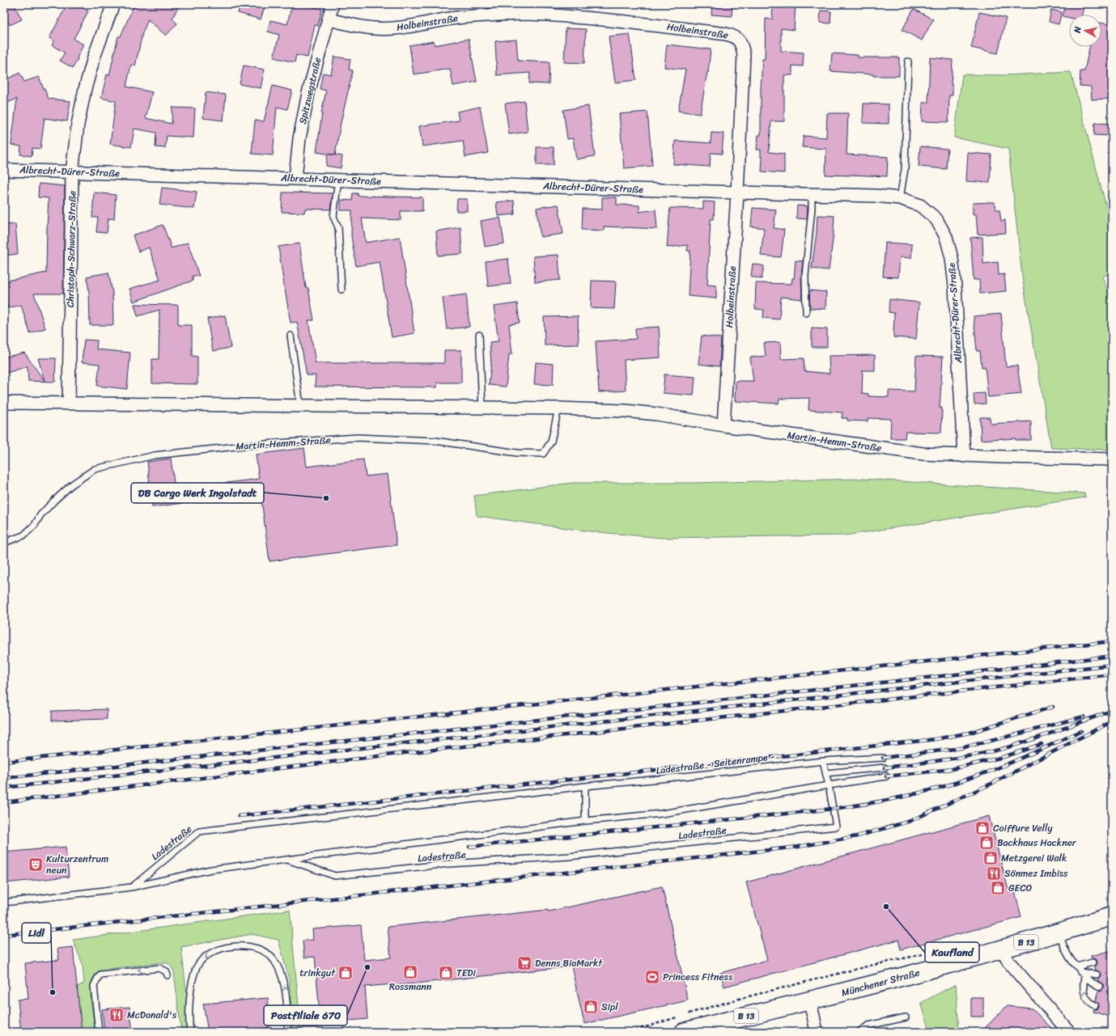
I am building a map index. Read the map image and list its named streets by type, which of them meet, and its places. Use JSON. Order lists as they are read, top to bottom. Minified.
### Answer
{"streets":{"main road":["B 13","Münchener Straße"],"street":["Holbeinstraße","Spitzwegstraße","Albrecht-Dürer-Straße","Christoph-Schwarz-Straße","Martin-Hemm-Straße"],"lane":["Ladestraße - Seitenrampe -","Ladestraße"]},"crossings":[["Holbeinstraße","Spitzwegstraße"],["Holbeinstraße","Albrecht-Dürer-Straße"],["Holbeinstraße","Martin-Hemm-Straße"],["Spitzwegstraße","Albrecht-Dürer-Straße"],["Albrecht-Dürer-Straße","Christoph-Schwarz-Straße"],["Albrecht-Dürer-Straße","Martin-Hemm-Straße"],["Christoph-Schwarz-Straße","Martin-Hemm-Straße"],["Ladestraße - Seitenrampe -","Ladestraße"]],"places":{"other":["DB Cargo Werk Ingolstadt","Kaufland","Postfiliale 670","Lidl"],"shop":["Coiffure Velly","Backhaus Hackner","Metzgerei Walk","GECO","Rossmann","trinkgut","TEDi","Sipl"],"theatre":["Kulturzentrum neun"],"restaurant":["Sönmez Imbiss","McDonald's"],"supermarket":["Denns BioMarkt"],"sports":["Princess Fitness"]},"north":"left"}
